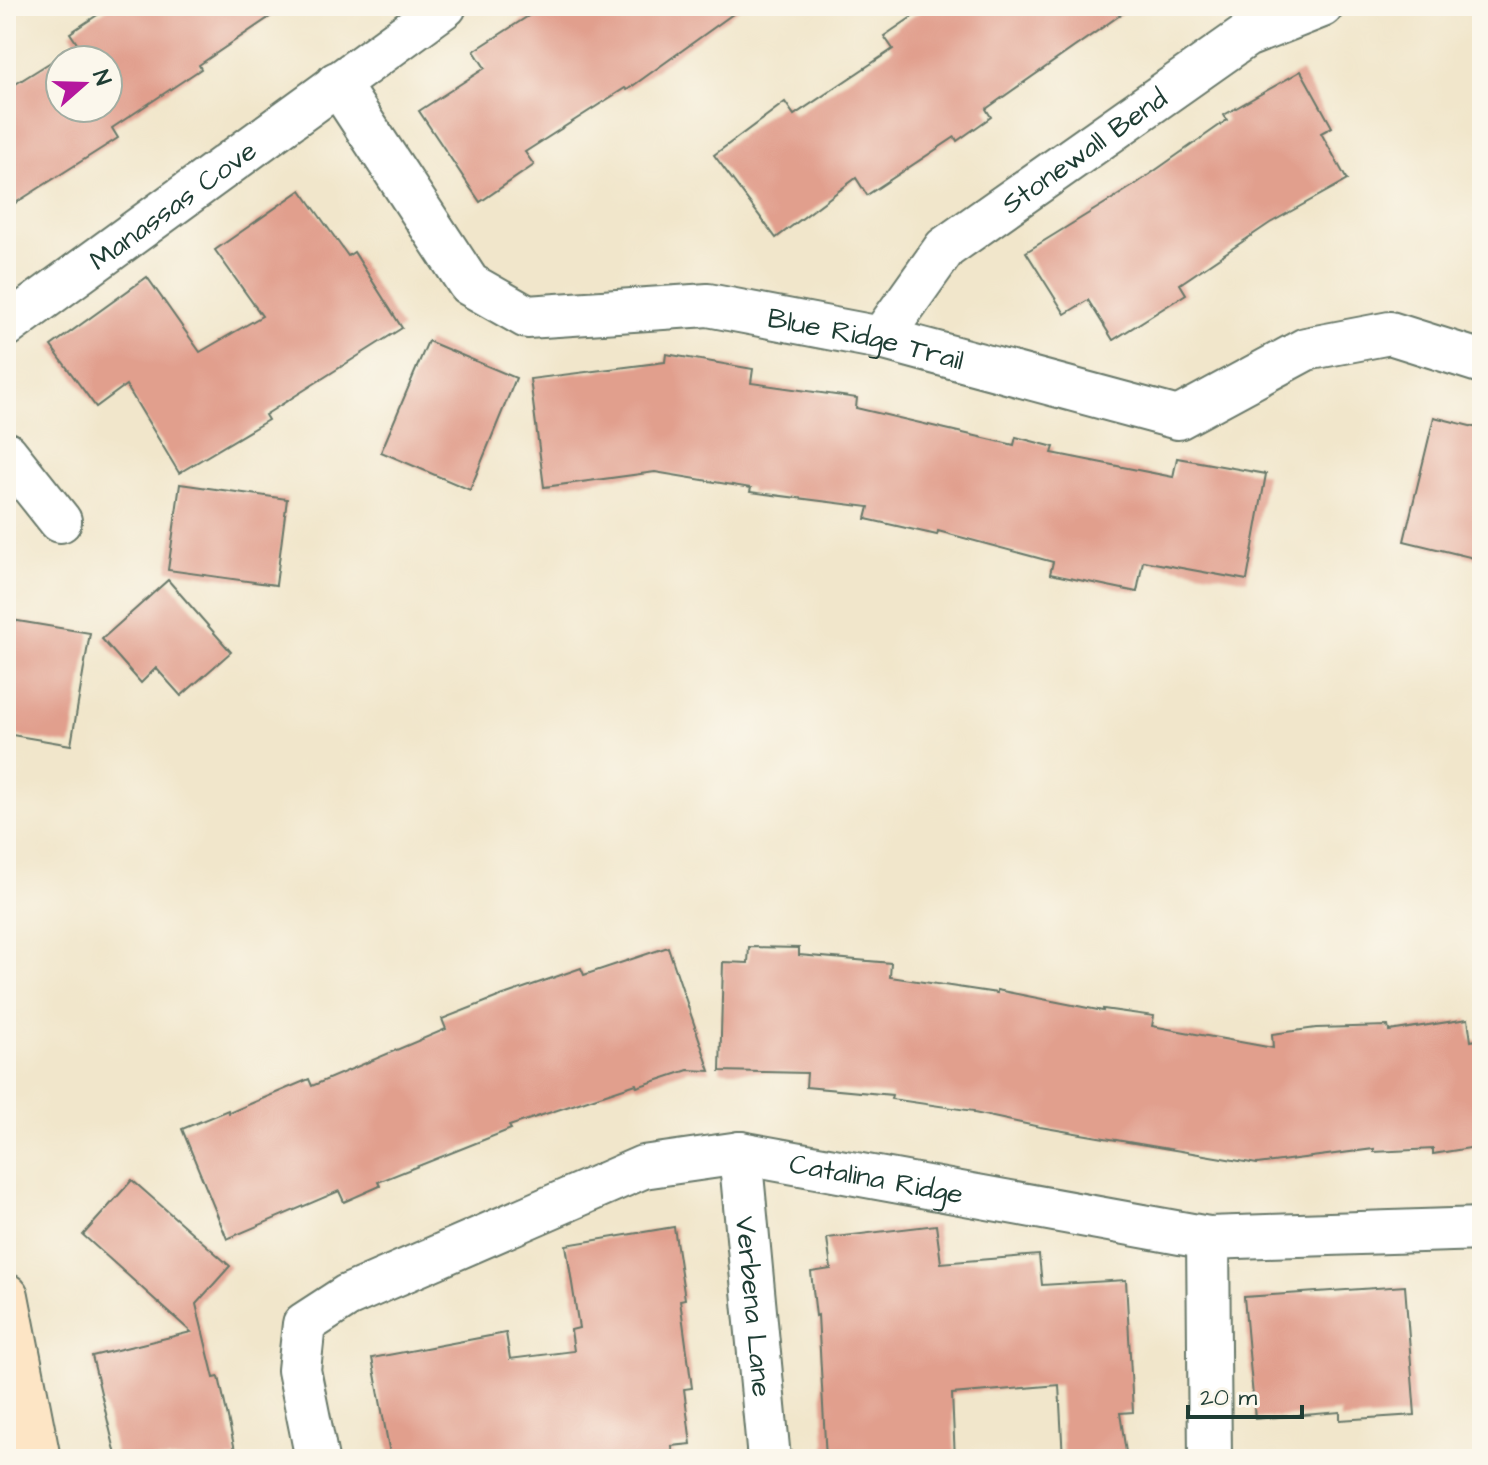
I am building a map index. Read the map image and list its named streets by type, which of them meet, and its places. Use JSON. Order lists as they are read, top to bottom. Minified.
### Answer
{"streets":{"street":["Stonewall Bend","Manassas Cove","Blue Ridge Trail","Catalina Ridge","Verbena Lane"]},"crossings":[["Stonewall Bend","Blue Ridge Trail"],["Manassas Cove","Blue Ridge Trail"],["Catalina Ridge","Verbena Lane"]],"scale_bar":"20 m","north":"right"}
